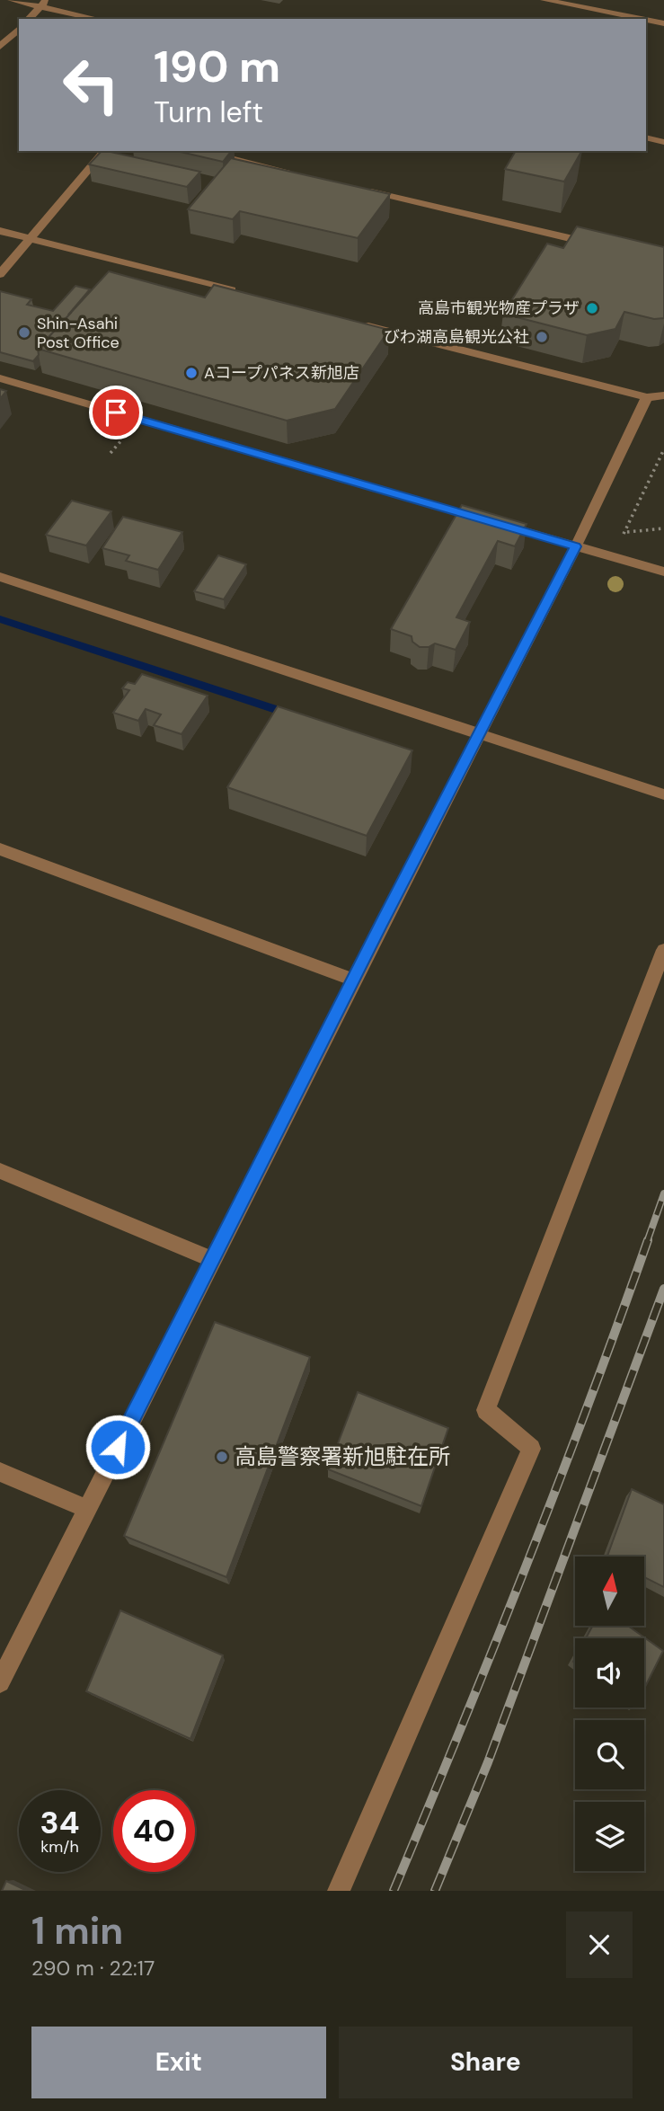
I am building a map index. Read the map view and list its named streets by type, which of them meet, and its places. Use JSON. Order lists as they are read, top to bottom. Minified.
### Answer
{"places":["高島市観光物産プラザ","Shin-Asahi Post Office","びわ湖高島観光公社","Aコープパネス新旭店","高島警察署新旭駐在所"],"north":"top","page":{"turn":["190 m","Turn left"],"speed":"34 km/h","limit":"40","heading":["1 min","290 m · 22:17"],"buttons":["Exit","Share"]}}
